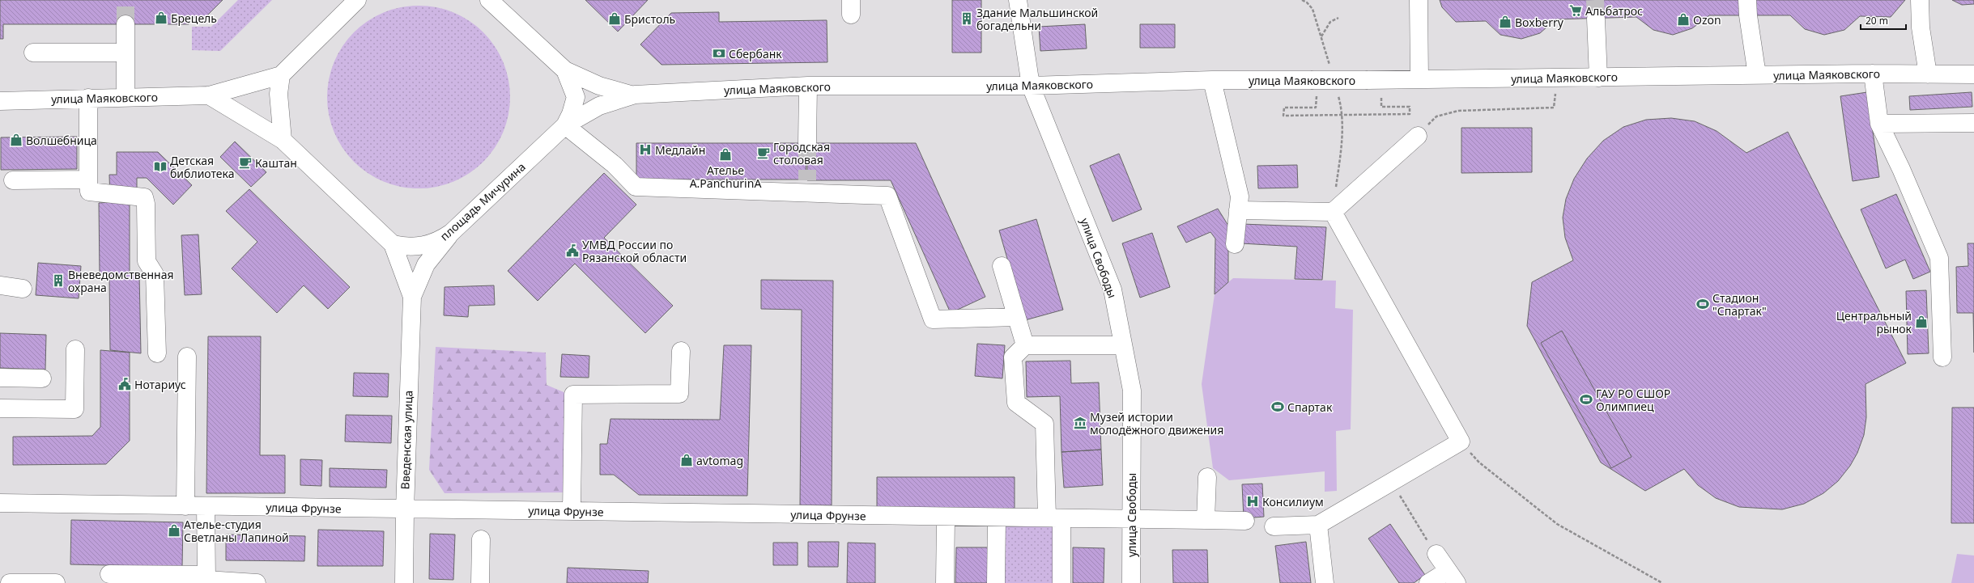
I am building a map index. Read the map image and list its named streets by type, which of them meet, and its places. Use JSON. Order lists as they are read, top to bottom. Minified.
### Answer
{"streets":{"street":["улица Маяковского","площадь Мичурина","улица Свободы","Введенская улица","улица Фрунзе"]},"crossings":[["улица Маяковского","площадь Мичурина"],["улица Маяковского","улица Свободы"],["площадь Мичурина","Введенская улица"],["улица Свободы","улица Фрунзе"],["Введенская улица","улица Фрунзе"]],"places":{"supermarket":["Альбатрос"],"shop":["Брецель","Бристоль","Ozon","Boxberry","Волшебница","Ателье A.PanchurinA","Центральный рынок","avtomag","Ателье-студия Светланы Лапиной"],"building":["Здание Мальшинской богадельни","Вневедомственная охрана"],"bank":["Сбербанк"],"hospital":["Медлайн","Консилиум"],"cafe":["Городская столовая","Каштан"],"library":["Детская библиотека"],"public building":["УМВД России по Рязанской области","Нотариус"],"sports":["Стадион \"Спартак\"","ГАУ РО СШОР Олимпиец","Спартак"],"museum":["Музей истории молодёжного движения"]},"scale_bar":"20 m"}
